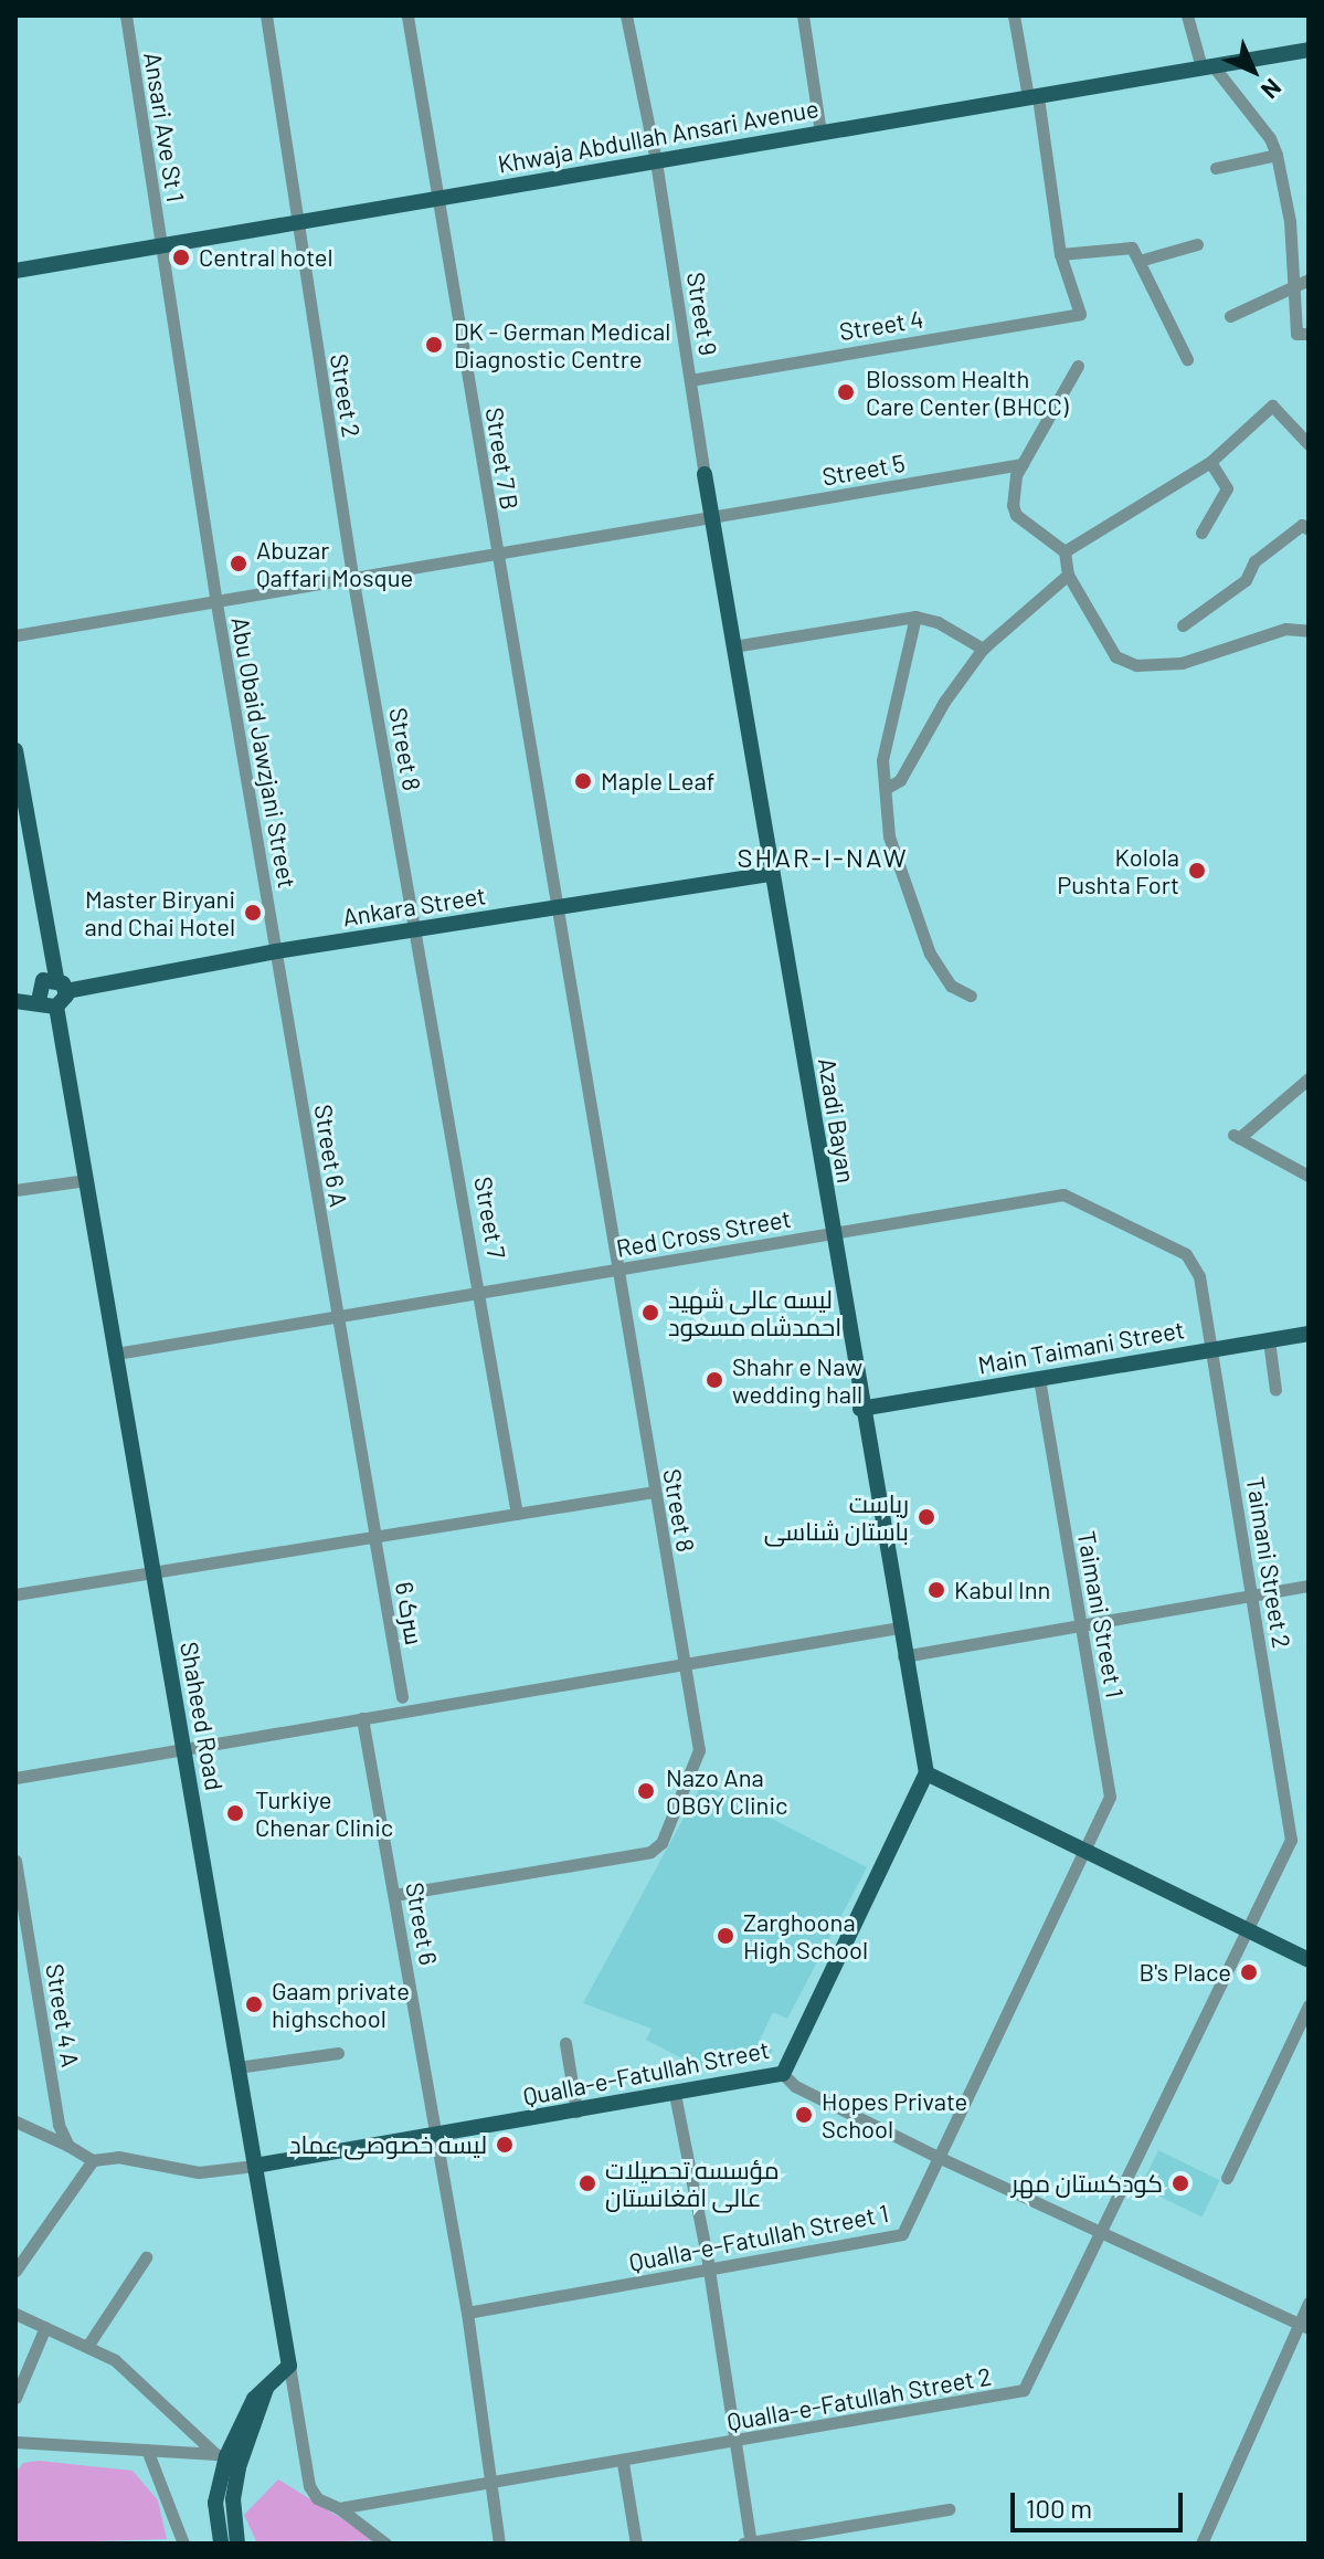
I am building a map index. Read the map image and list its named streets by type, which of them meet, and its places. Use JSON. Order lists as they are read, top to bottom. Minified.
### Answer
{"streets":{"main road":["Khwaja Abdullah Ansari Avenue","Ankara Street","Azadi Bayan","Main Taimani Street","Shaheed Road","Qualla-e-Fatullah Street"],"street":["Ansari Ave St 1","Street 9","Street 4","Street 2","Street 7 B","Street 5","Street 8","Abu Obaid Jawzjani Street","Street 6 A","Street 7","Red Cross Street","Taimani Street 2","سرک 6","Taimani Street 1","Street 6","Street 4 A","Qualla-e-Fatullah Street 1","Qualla-e-Fatullah Street 2"]},"crossings":[["Ansari Ave St 1","Khwaja Abdullah Ansari Avenue"],["Ansari Ave St 1","Abu Obaid Jawzjani Street"],["Khwaja Abdullah Ansari Avenue","Street 9"],["Khwaja Abdullah Ansari Avenue","Street 2"],["Khwaja Abdullah Ansari Avenue","Street 7 B"],["Khwaja Abdullah Ansari Avenue","Abu Obaid Jawzjani Street"],["Street 9","Street 4"],["Street 9","Azadi Bayan"],["Street 2","Street 5"],["Street 2","Street 8"],["Street 7 B","Street 5"],["Street 7 B","Street 8"],["Street 7 B","Ankara Street"],["Street 5","Street 8"],["Street 5","Abu Obaid Jawzjani Street"],["Street 5","Azadi Bayan"],["Street 8","Ankara Street"],["Street 8","Street 7"],["Street 8","Red Cross Street"],["Street 8","Street 6"],["Abu Obaid Jawzjani Street","Ankara Street"],["Abu Obaid Jawzjani Street","Street 6 A"],["Ankara Street","Azadi Bayan"],["Ankara Street","Street 6 A"],["Ankara Street","Street 7"],["Azadi Bayan","Red Cross Street"],["Azadi Bayan","Main Taimani Street"],["Azadi Bayan","Qualla-e-Fatullah Street"],["Street 6 A","Red Cross Street"],["Street 6 A","سرک 6"],["Street 7","Red Cross Street"],["Red Cross Street","Main Taimani Street"],["Red Cross Street","Taimani Street 2"],["Red Cross Street","Shaheed Road"],["Main Taimani Street","Taimani Street 2"],["Main Taimani Street","Taimani Street 1"],["Taimani Street 2","Qualla-e-Fatullah Street 2"],["Taimani Street 1","Qualla-e-Fatullah Street 1"],["Shaheed Road","Qualla-e-Fatullah Street"],["Shaheed Road","Qualla-e-Fatullah Street 2"],["Street 6","Qualla-e-Fatullah Street"],["Street 6","Qualla-e-Fatullah Street 1"],["Street 6","Qualla-e-Fatullah Street 2"]],"districts":["SHAR-I-NAW"],"places":["Central hotel","DK - German Medical Diagnostic Centre","Blossom Health Care Center (BHCC)","Abuzar Qaffari Mosque","Maple Leaf","Kolola Pushta Fort","Master Biryani and Chai Hotel","لیسه عالی شهید احمدشاه مسعود","Shahr e Naw wedding hall","ریاست باستان شناسی","Kabul Inn","Nazo Ana OBGY Clinic","Turkiye Chenar Clinic","Zarghoona High School","B's Place","Gaam private highschool","Hopes Private School","لیسه خصوصی عماد","مؤسسه تحصیلات عالی افغانستان","کودکستان مهر"],"scale_bar":"100 m","north":"bottom right"}
